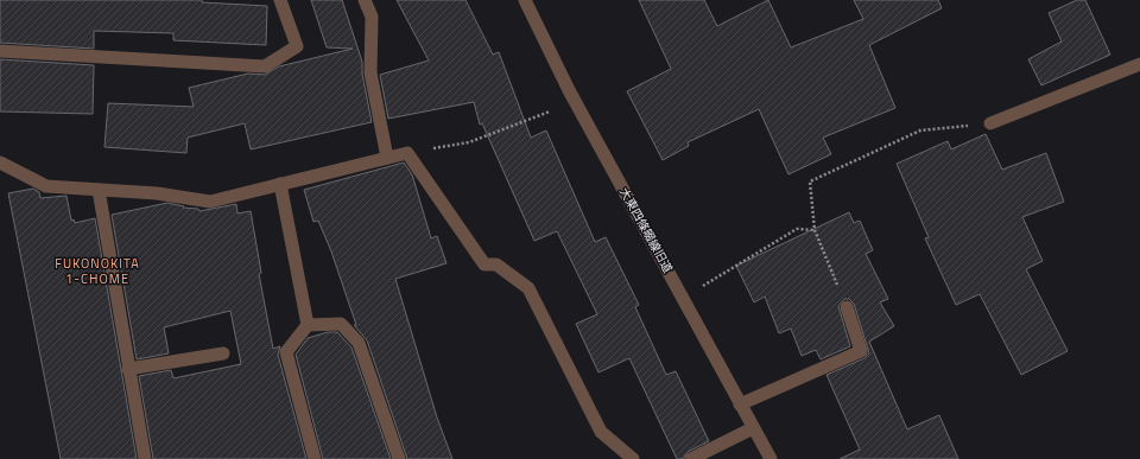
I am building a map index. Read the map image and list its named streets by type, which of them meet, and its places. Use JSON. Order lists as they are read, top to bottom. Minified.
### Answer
{"streets":{"street":["大東四條畷線旧道"]},"districts":["FUKONOKITA 1-CHOME"]}
